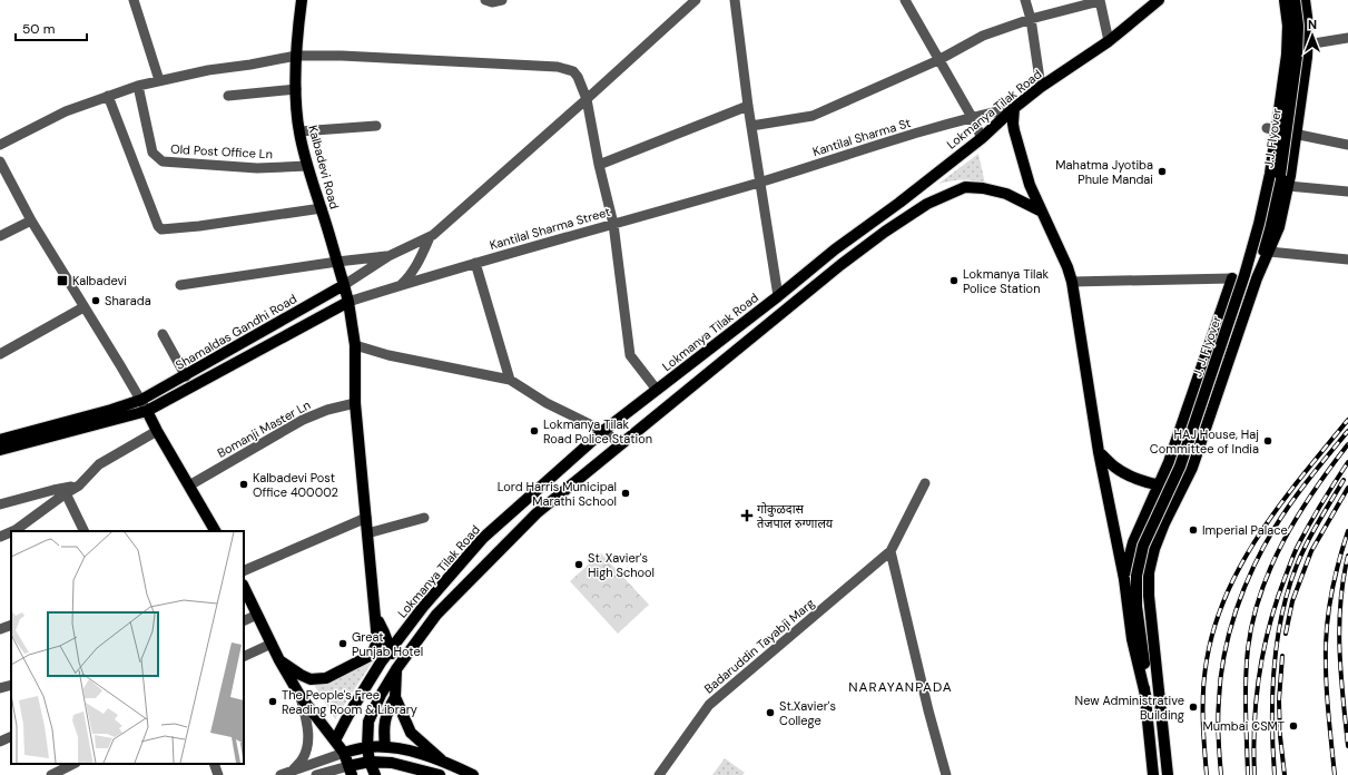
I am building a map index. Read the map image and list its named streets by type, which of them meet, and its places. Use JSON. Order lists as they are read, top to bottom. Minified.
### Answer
{"streets":{"main road":["Lokmanya Tilak Road","J.J. Flyover","Kalbadevi Road","Shamaldas Gandhi Road","J. J. Flyover"],"street":["Kantilal Sharma St","Old Post Office Ln","Kantilal Sharma Street","Bomanji Master Ln","Badaruddin Tayabji Marg"]},"crossings":[["Lokmanya Tilak Road","Kantilal Sharma St"],["Kantilal Sharma St","Kantilal Sharma Street"],["Old Post Office Ln","Kalbadevi Road"],["Kalbadevi Road","Kantilal Sharma Street"],["Kalbadevi Road","Shamaldas Gandhi Road"],["Kalbadevi Road","Bomanji Master Ln"]],"districts":["NARAYANPADA"],"places":{"other":["Mahatma Jyotiba Phule Mandai","Lokmanya Tilak Police Station","Sharada","Lokmanya Tilak Road Police Station","HAJ House, Haj Committee of India","Kalbadevi Post Office 400002","Lord Harris Municipal Marathi School","Imperial Palace","St. Xavier's High School","Great Punjab Hotel","The People's Free Reading Room & Library","New Administrative Building","St.Xavier's College","Mumbai CSMT"],"transit":["Kalbadevi"],"health":["गोकुळदास तेजपाल रुग्णालय"]},"scale_bar":"50 m","north":"top"}
